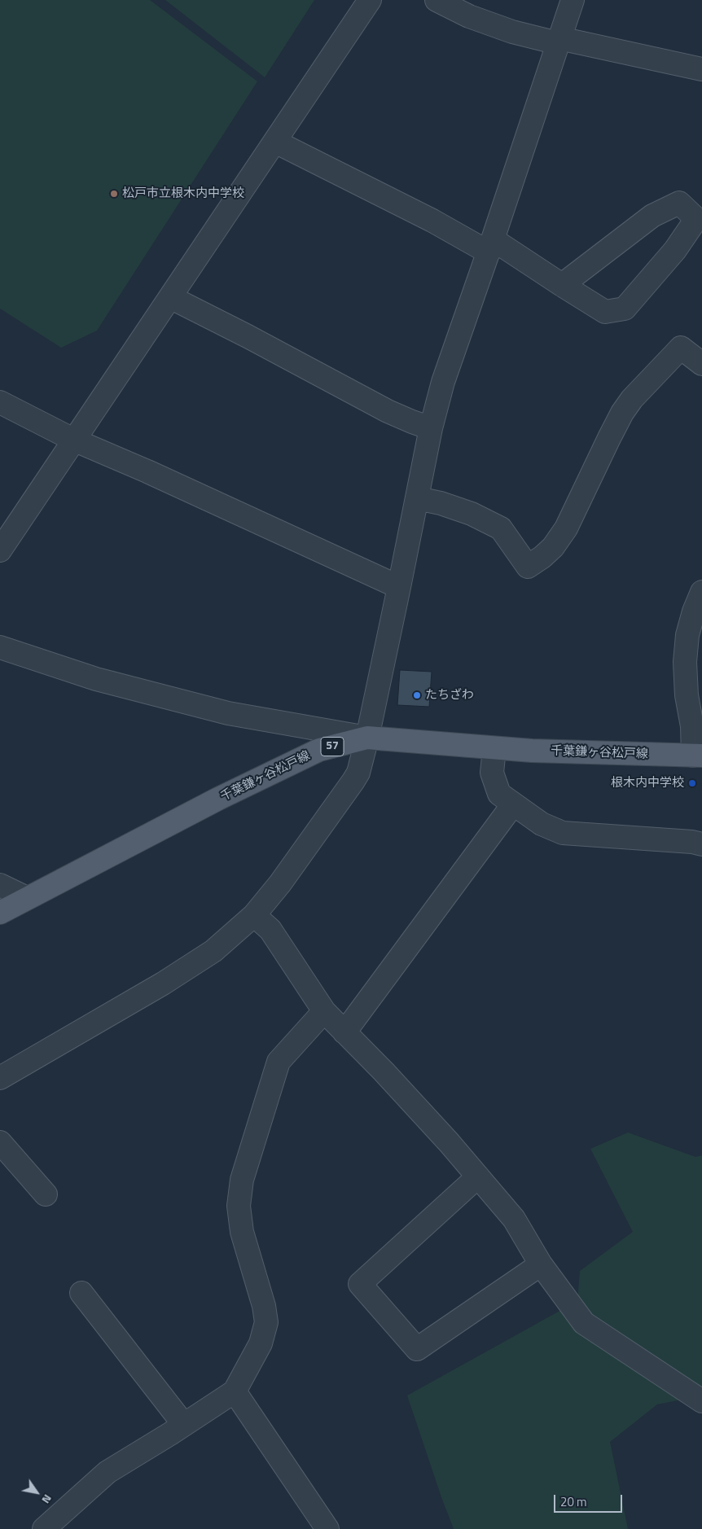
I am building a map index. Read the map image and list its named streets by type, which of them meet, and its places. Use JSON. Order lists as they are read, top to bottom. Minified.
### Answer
{"streets":{"main road":["57","千葉鎌ヶ谷松戸線"]},"places":["松戸市立根木内中学校","たちざわ","根木内中学校"],"scale_bar":"20 m","north":"bottom right"}
